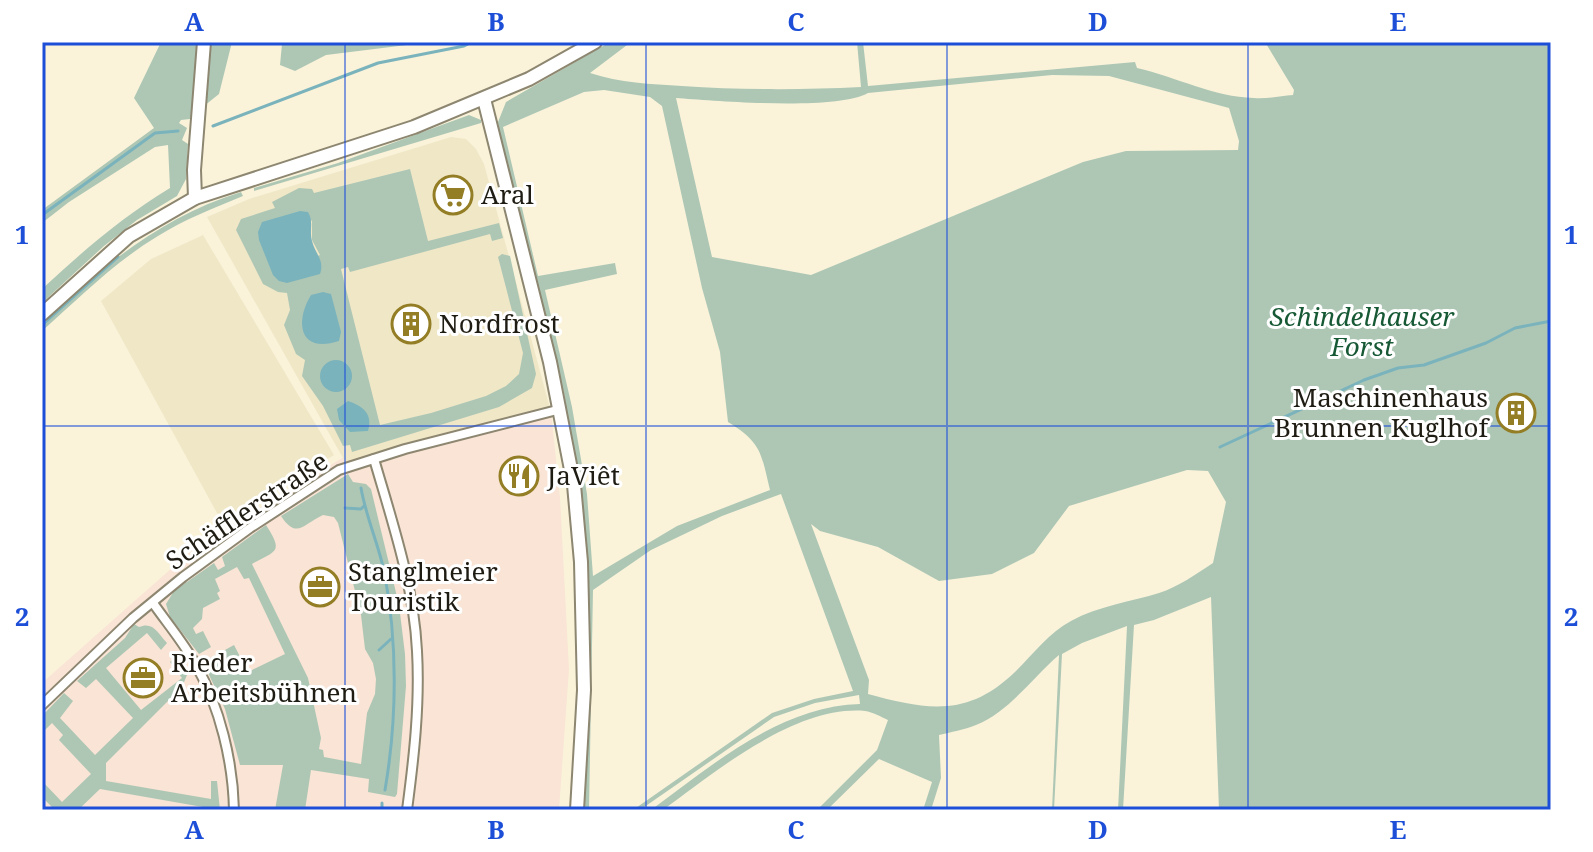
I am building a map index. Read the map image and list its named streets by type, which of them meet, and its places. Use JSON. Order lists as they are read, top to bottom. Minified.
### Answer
{"streets":{"street":["Schäfflerstraße"]},"parks":["Schindelhauser Forst"],"places":{"supermarket":["Aral"],"building":["Nordfrost","Maschinenhaus Brunnen Kuglhof"],"restaurant":["JaViêt"],"office":["Stanglmeier Touristik","Rieder Arbeitsbühnen"]},"grid":{"columns":["A","B","C","D","E"],"rows":["1","2"]}}
